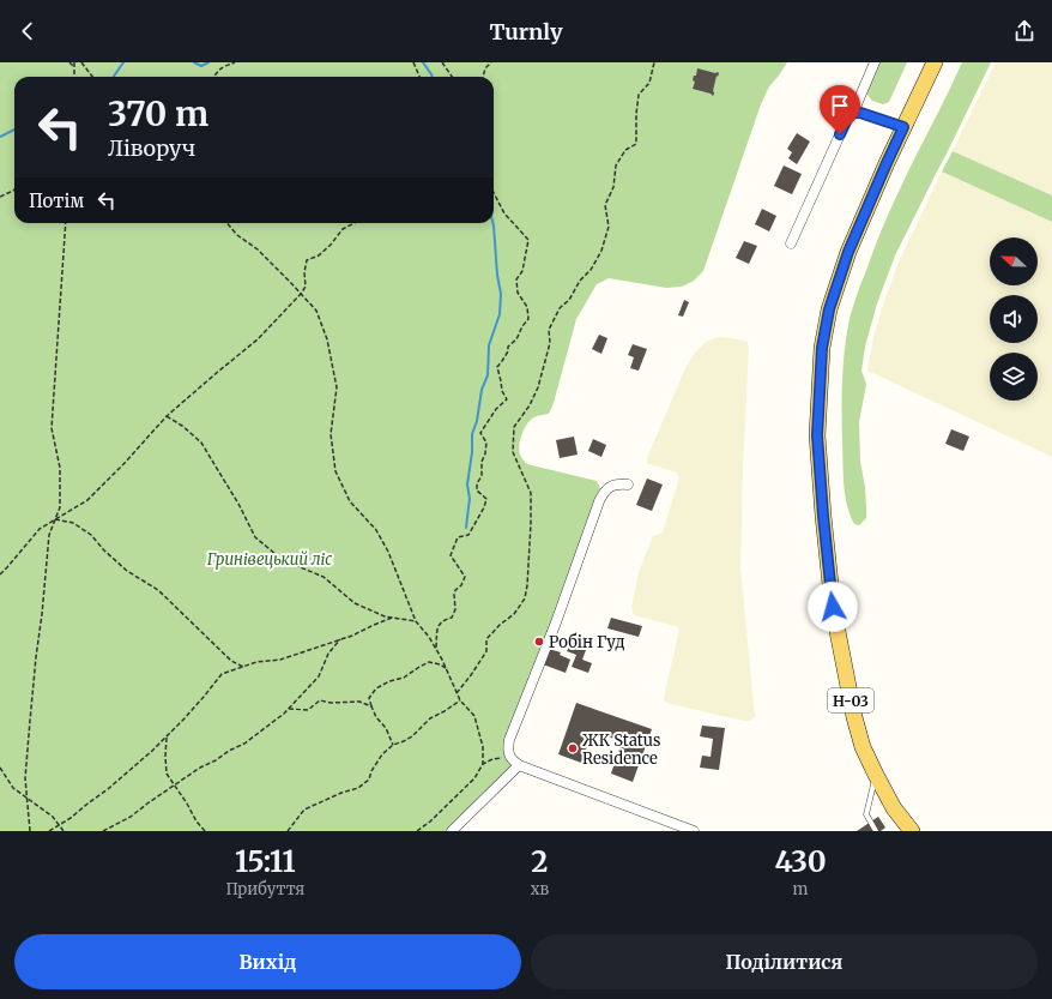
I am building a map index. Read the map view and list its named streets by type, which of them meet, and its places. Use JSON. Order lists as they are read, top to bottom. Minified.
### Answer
{"streets":{"main road":["Н-03"]},"parks":["Гринівецький ліс"],"places":["Робін Гуд","ЖК Status Residence"],"north":"left","page":{"header":"Turnly","turn":["370 m","Ліворуч"],"then":"Потім","eta":["15:11","Прибуття","2","хв","430","m"],"buttons":["Вихід","Поділитися"]}}
